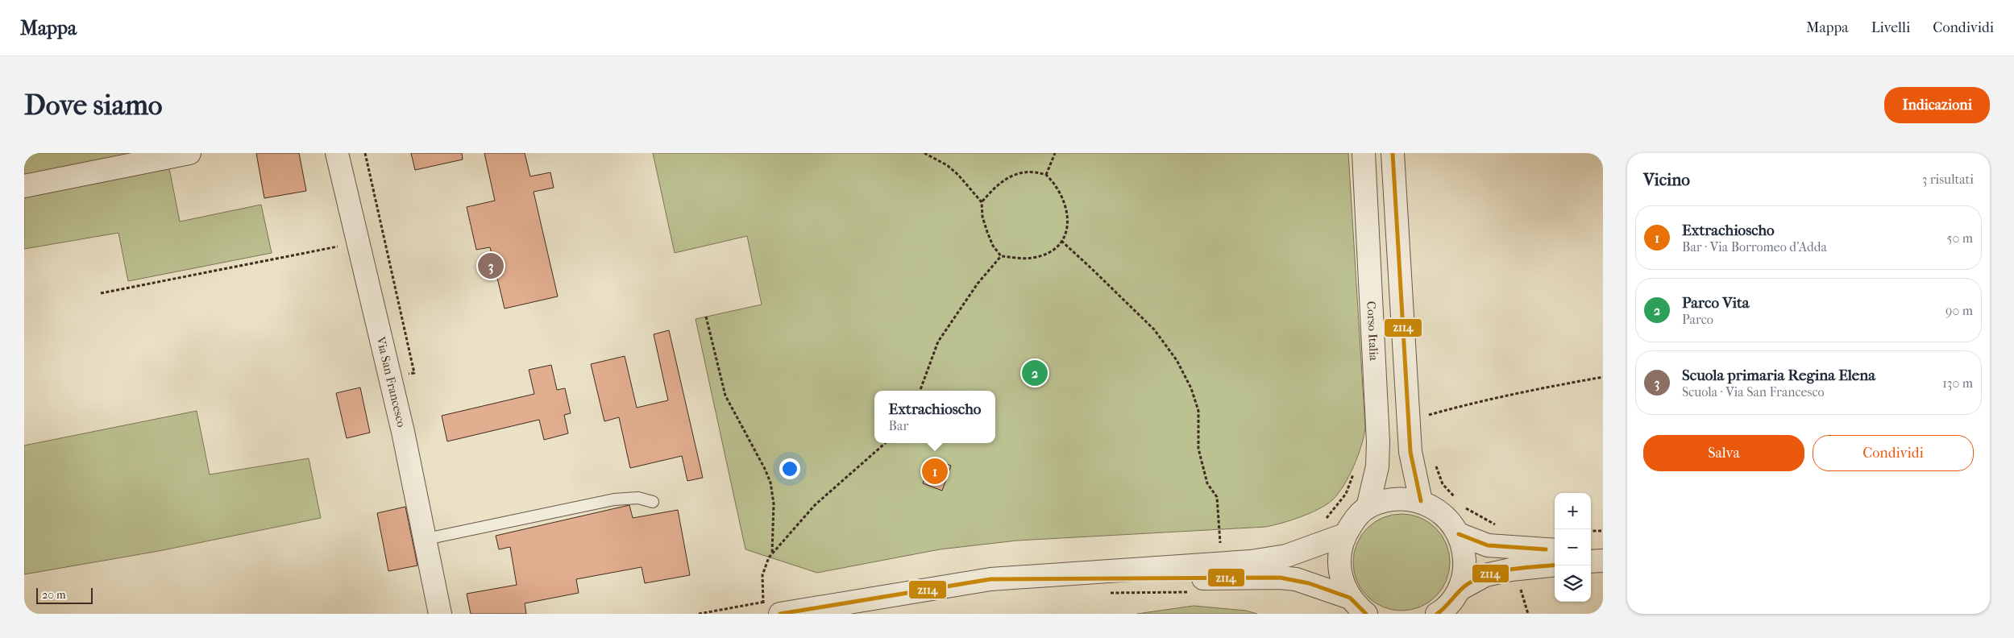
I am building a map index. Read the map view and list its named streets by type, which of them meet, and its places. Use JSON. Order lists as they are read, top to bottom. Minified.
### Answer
{"streets":{"street":["Corso Italia","Via San Francesco"]},"lines":["transit line z114"],"scale_bar":"20 m","page":{"header":"Mappa","nav":["Mappa","Livelli","Condividi"],"buttons":["Indicazioni",["Salva","Condividi"]],"title":"Dove siamo","heading":["Vicino","3 risultati"],"list":[{"mark":"1","name":"Extrachioscho","note":"Bar · Via Borromeo d'Adda","value":"50 m"},{"mark":"2","name":"Parco Vita","note":"Parco","value":"90 m"},{"mark":"3","name":"Scuola primaria Regina Elena","note":"Scuola · Via San Francesco","value":"130 m"}],"pins":["3","2","1"],"popup":["Extrachioscho","Bar"],"map_buttons":["+","−"],"scale":"20 m"}}
